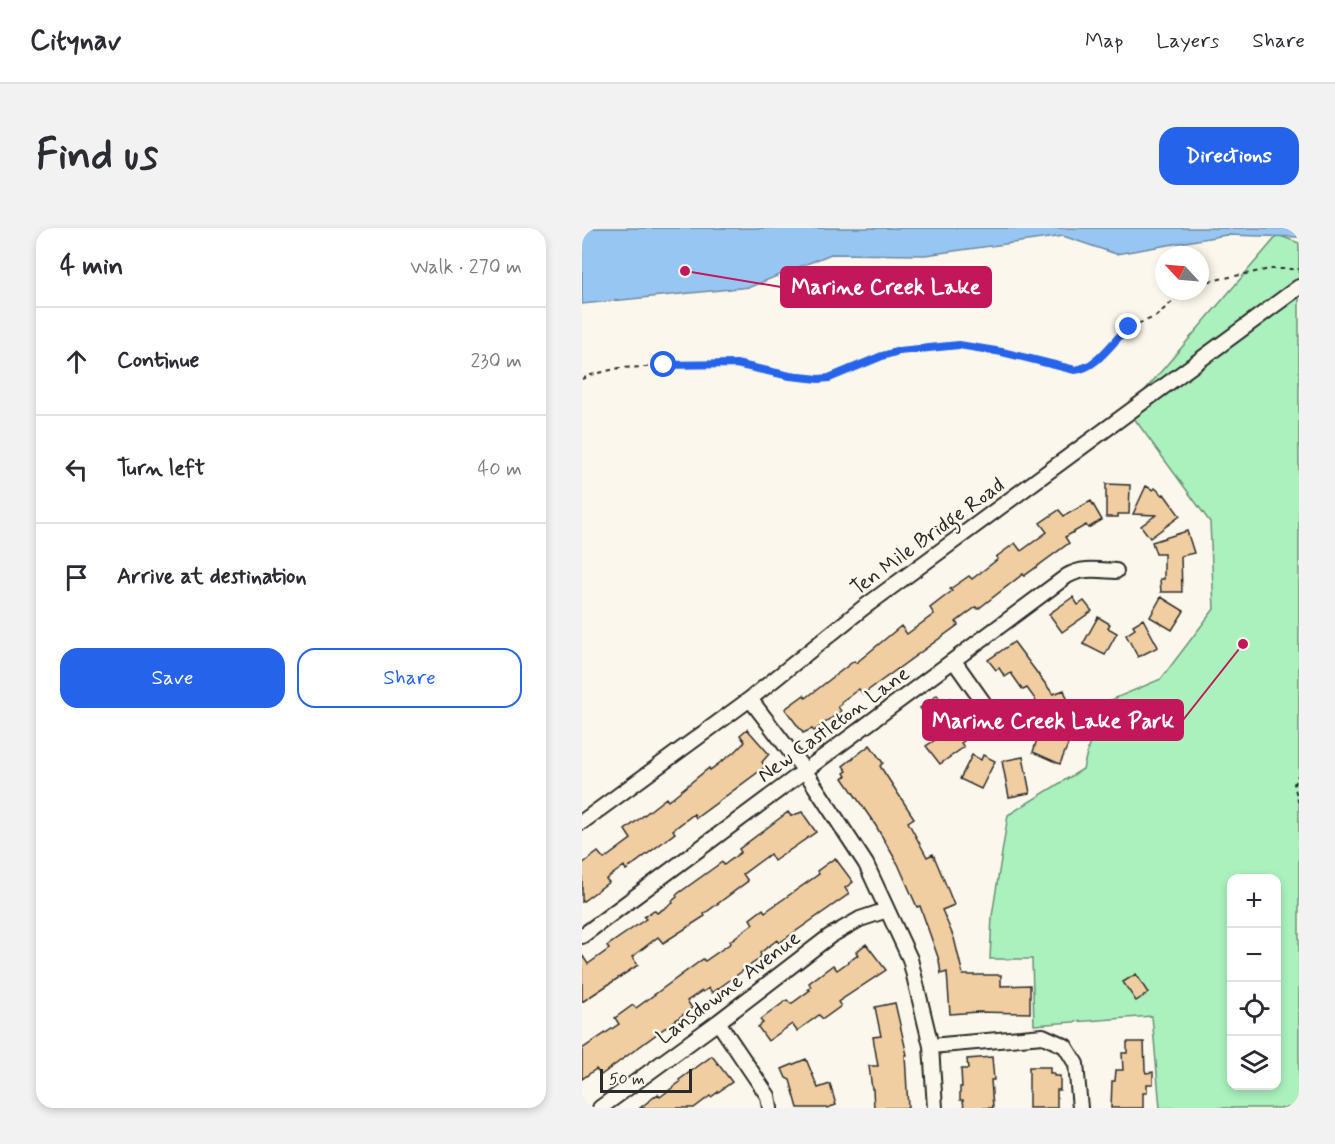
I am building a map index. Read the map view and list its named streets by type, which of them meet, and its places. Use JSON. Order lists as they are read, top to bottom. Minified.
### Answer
{"streets":{"street":["Ten Mile Bridge Road","New Castleton Lane","Lansdowne Avenue"]},"places":["Marine Creek Lake","Marine Creek Lake Park"],"scale_bar":"50 m","north":"top left","page":{"header":"Citynav","nav":["Map","Layers","Share"],"buttons":["Directions",["Save","Share"]],"title":"Find us","heading":["4 min","Walk · 270 m"],"list":[["Continue","230 m"],["Turn left","40 m"],"Arrive at destination"],"map_buttons":["+","−"],"scale":"50 m"}}
